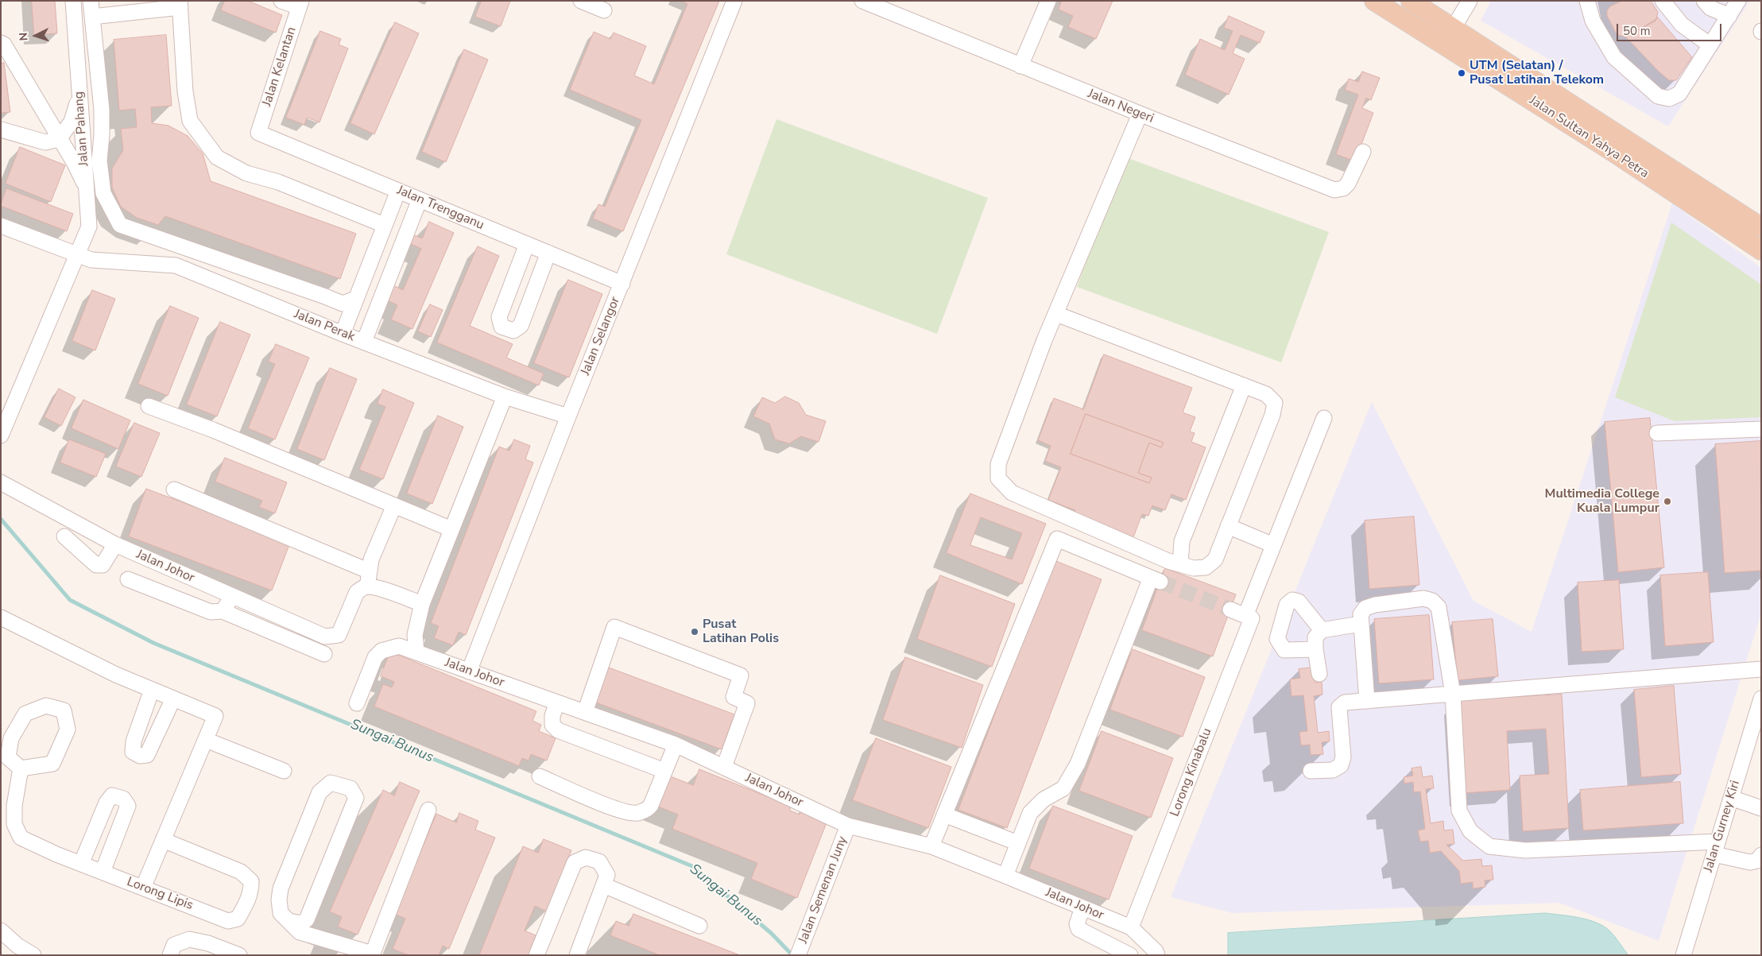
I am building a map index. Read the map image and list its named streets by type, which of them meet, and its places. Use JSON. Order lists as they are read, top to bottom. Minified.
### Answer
{"streets":{"main road":["Jalan Sultan Yahya Petra"],"street":["Jalan Kelantan","Jalan Negeri","Jalan Pahang","Jalan Trengganu","Jalan Perak","Jalan Selangor","Jalan Johor","Lorong Kinabalu","Jalan Gurney Kiri","Jalan Semenan Juny","Lorong Lipis"]},"crossings":[["Jalan Kelantan","Jalan Trengganu"],["Jalan Pahang","Jalan Perak"],["Jalan Trengganu","Jalan Selangor"],["Jalan Perak","Jalan Selangor"],["Jalan Selangor","Jalan Johor"],["Jalan Johor","Lorong Kinabalu"],["Jalan Johor","Jalan Semenan Juny"]],"water":["Sungai Bunus"],"places":["UTM (Selatan) / Pusat Latihan Telekom","Multimedia College Kuala Lumpur","Pusat Latihan Polis"],"scale_bar":"50 m","north":"left"}
